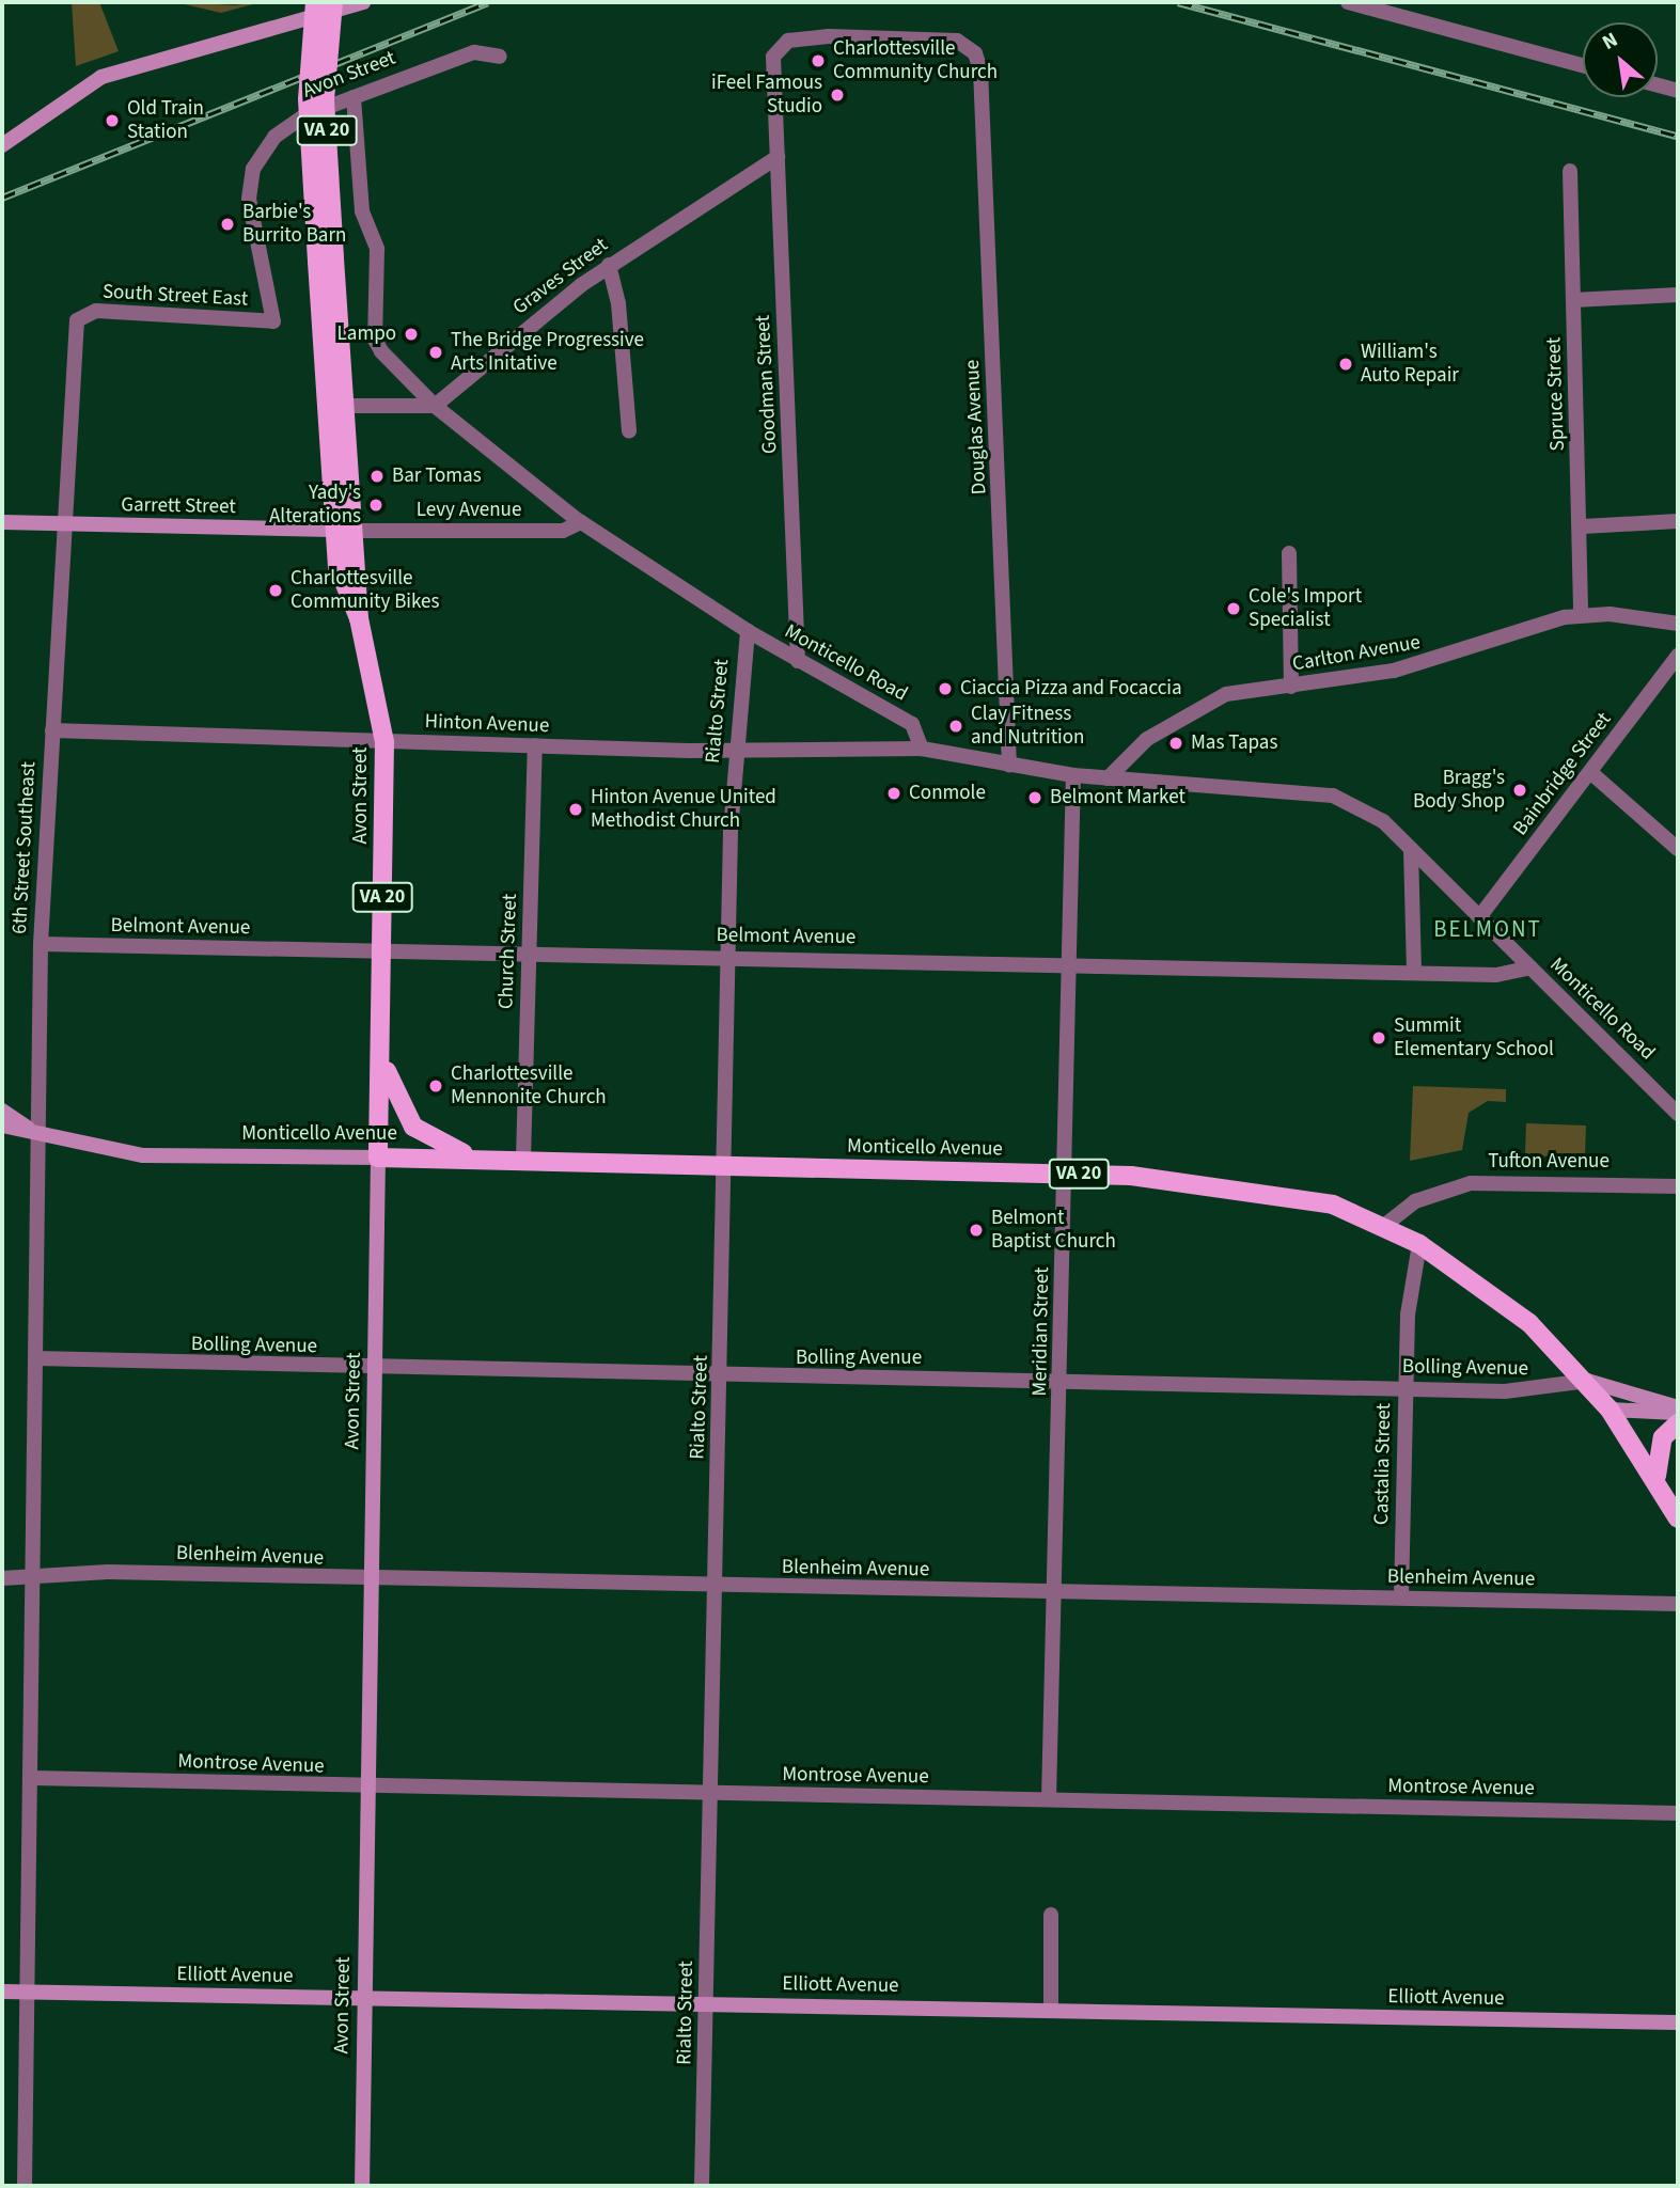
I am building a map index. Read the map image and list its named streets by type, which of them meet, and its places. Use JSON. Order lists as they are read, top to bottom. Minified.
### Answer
{"streets":{"main road":["Avon Street","VA 20","Monticello Avenue"],"street":["Graves Street","South Street East","Goodman Street","Spruce Street","Douglas Avenue","Garrett Street","Levy Avenue","Carlton Avenue","Monticello Road","Rialto Street","Hinton Avenue","Bainbridge Street","6th Street Southeast","Belmont Avenue","Church Street","Tufton Avenue","Meridian Street","Bolling Avenue","Castalia Street","Blenheim Avenue","Montrose Avenue","Elliott Avenue"]},"crossings":[["Avon Street","VA 20"],["Avon Street","South Street East"],["Avon Street","Garrett Street"],["Avon Street","Levy Avenue"],["Avon Street","Monticello Road"],["Avon Street","Hinton Avenue"],["Avon Street","Belmont Avenue"],["Avon Street","Monticello Avenue"],["Avon Street","Bolling Avenue"],["Avon Street","Blenheim Avenue"],["Avon Street","Montrose Avenue"],["Avon Street","Elliott Avenue"],["VA 20","Monticello Avenue"],["Graves Street","Goodman Street"],["Graves Street","Monticello Road"],["South Street East","6th Street Southeast"],["Goodman Street","Douglas Avenue"],["Goodman Street","Monticello Road"],["Spruce Street","Carlton Avenue"],["Douglas Avenue","Monticello Road"],["Garrett Street","Levy Avenue"],["Garrett Street","6th Street Southeast"],["Levy Avenue","Monticello Road"],["Carlton Avenue","Monticello Road"],["Monticello Road","Rialto Street"],["Monticello Road","Hinton Avenue"],["Monticello Road","Bainbridge Street"],["Monticello Road","Belmont Avenue"],["Monticello Road","Meridian Street"],["Rialto Street","Hinton Avenue"],["Rialto Street","Belmont Avenue"],["Rialto Street","Monticello Avenue"],["Rialto Street","Bolling Avenue"],["Rialto Street","Blenheim Avenue"],["Rialto Street","Montrose Avenue"],["Rialto Street","Elliott Avenue"],["Hinton Avenue","6th Street Southeast"],["Hinton Avenue","Church Street"],["6th Street Southeast","Belmont Avenue"],["6th Street Southeast","Monticello Avenue"],["6th Street Southeast","Bolling Avenue"],["6th Street Southeast","Blenheim Avenue"],["6th Street Southeast","Montrose Avenue"],["6th Street Southeast","Elliott Avenue"],["Belmont Avenue","Church Street"],["Belmont Avenue","Meridian Street"],["Church Street","Monticello Avenue"],["Monticello Avenue","Tufton Avenue"],["Monticello Avenue","Meridian Street"],["Monticello Avenue","Bolling Avenue"],["Monticello Avenue","Castalia Street"],["Meridian Street","Bolling Avenue"],["Meridian Street","Blenheim Avenue"],["Meridian Street","Montrose Avenue"],["Bolling Avenue","Castalia Street"],["Castalia Street","Blenheim Avenue"]],"districts":["BELMONT"],"places":["Charlottesville Community Church","iFeel Famous Studio","Old Train Station","Barbie's Burrito Barn","Lampo","The Bridge Progressive Arts Initative","William's Auto Repair","Bar Tomas","Yady's Alterations","Charlottesville Community Bikes","Cole's Import Specialist","Ciaccia Pizza and Focaccia","Clay Fitness and Nutrition","Mas Tapas","Bragg's Body Shop","Conmole","Belmont Market","Hinton Avenue United Methodist Church","Summit Elementary School","Charlottesville Mennonite Church","Belmont Baptist Church"],"north":"top left"}
